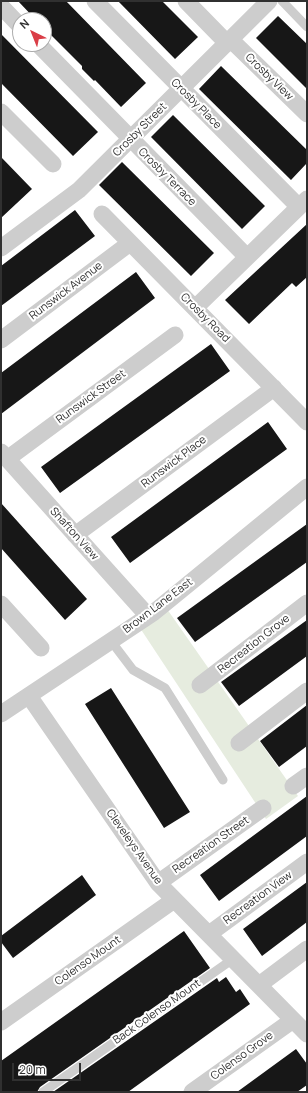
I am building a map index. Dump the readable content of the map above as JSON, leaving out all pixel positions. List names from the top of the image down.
{
  "streets": {
    "street": [
      "Crosby View",
      "Crosby Place",
      "Crosby Street",
      "Crosby Terrace",
      "Runswick Avenue",
      "Crosby Road",
      "Runswick Street",
      "Runswick Place",
      "Shafton View",
      "Brown Lane East",
      "Recreation Grove",
      "Recreation Street",
      "Cleveleys Avenue",
      "Recreation View",
      "Colenso Mount",
      "Colenso Grove"
    ],
    "lane": ["Back Colenso Mount"]
  },
  "crossings": [
    ["Crosby View", "Crosby Street"],
    ["Crosby Place", "Crosby Street"],
    ["Crosby Street", "Crosby Terrace"],
    ["Runswick Avenue", "Crosby Road"],
    ["Crosby Road", "Runswick Place"],
    ["Runswick Street", "Shafton View"],
    ["Runswick Place", "Shafton View"],
    ["Shafton View", "Brown Lane East"],
    ["Brown Lane East", "Cleveleys Avenue"],
    ["Recreation Street", "Cleveleys Avenue"],
    ["Cleveleys Avenue", "Recreation View"],
    ["Cleveleys Avenue", "Colenso Mount"],
    ["Cleveleys Avenue", "Back Colenso Mount"],
    ["Cleveleys Avenue", "Colenso Grove"]
  ],
  "scale_bar": "20 m",
  "north": "top left"
}
